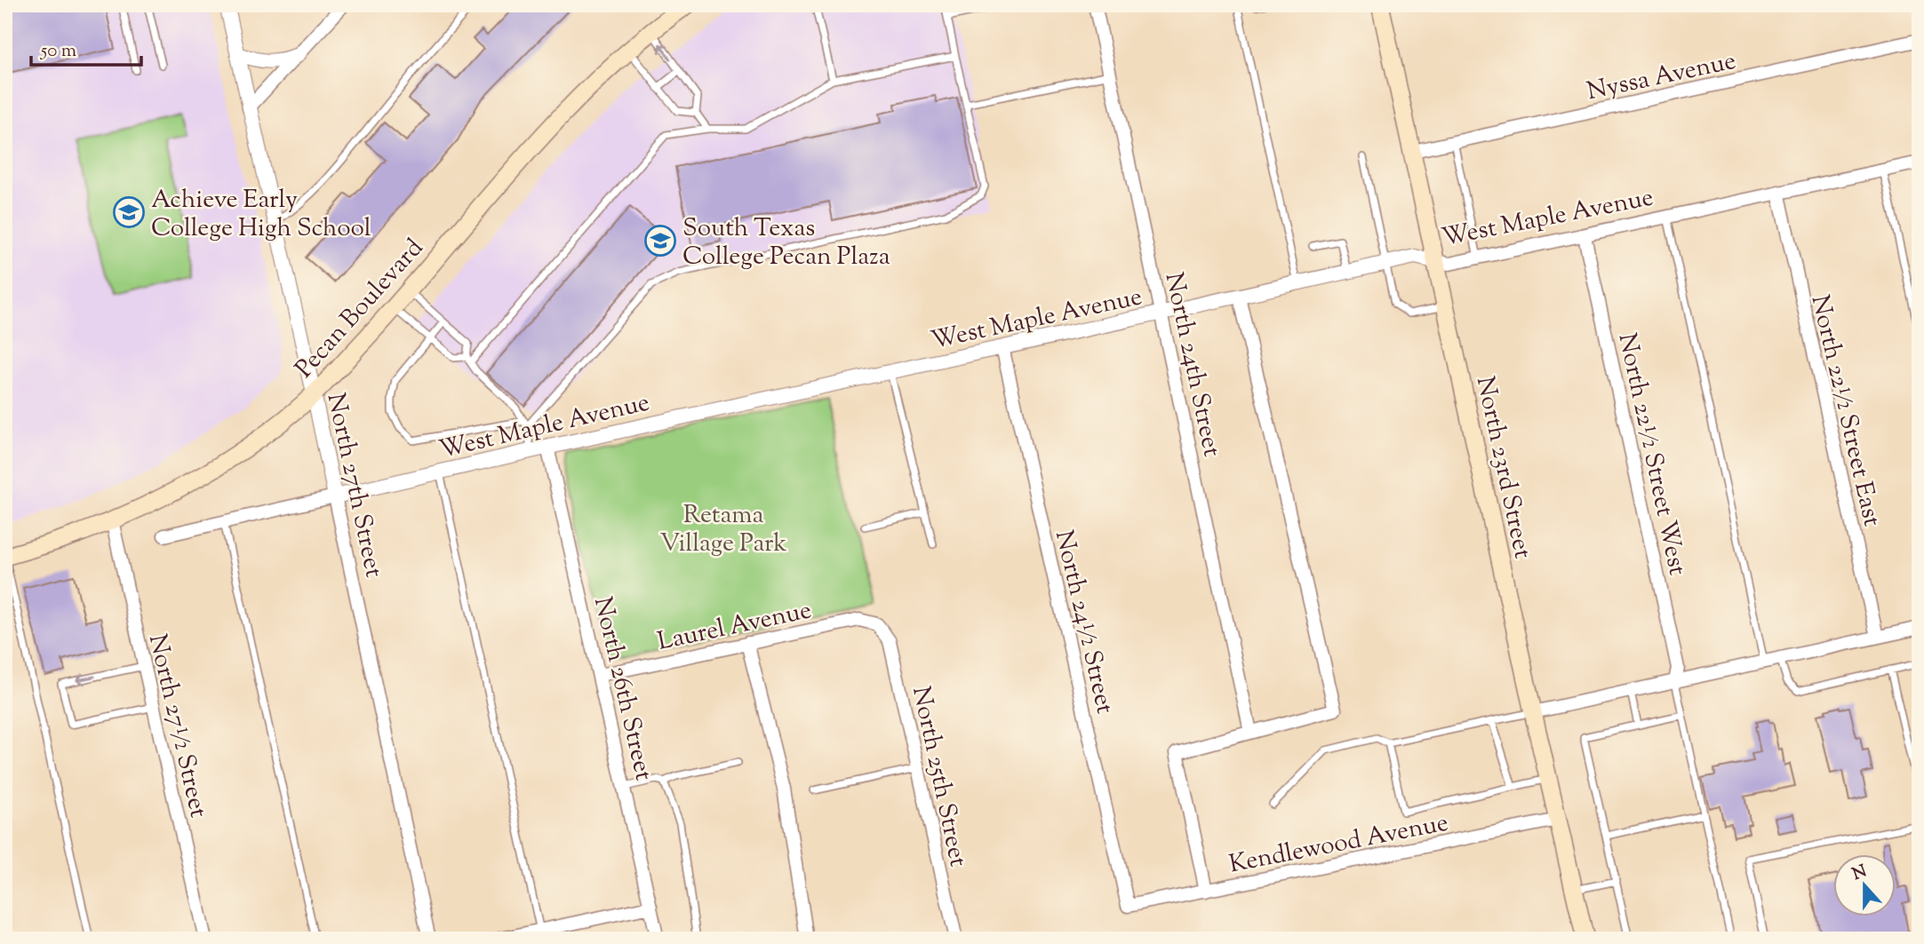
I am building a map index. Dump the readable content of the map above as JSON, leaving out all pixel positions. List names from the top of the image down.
{
  "streets": {
    "main road": ["Pecan Boulevard", "North 23rd Street"],
    "street": [
      "Nyssa Avenue",
      "West Maple Avenue",
      "North 24th Street",
      "North 22½ Street East",
      "North 22½ Street West",
      "North 27th Street",
      "North 24½ Street",
      "Laurel Avenue",
      "North 26th Street",
      "North 27½ Street",
      "North 25th Street",
      "Kendlewood Avenue"
    ]
  },
  "crossings": [
    ["Nyssa Avenue", "North 23rd Street"],
    ["West Maple Avenue", "North 24th Street"],
    ["West Maple Avenue", "North 22½ Street East"],
    ["West Maple Avenue", "North 22½ Street West"],
    ["West Maple Avenue", "North 23rd Street"],
    ["West Maple Avenue", "North 27th Street"],
    ["West Maple Avenue", "North 24½ Street"],
    ["West Maple Avenue", "North 26th Street"],
    ["Pecan Boulevard", "North 27th Street"],
    ["Pecan Boulevard", "North 27½ Street"],
    ["North 23rd Street", "Kendlewood Avenue"],
    ["North 24½ Street", "Kendlewood Avenue"],
    ["Laurel Avenue", "North 26th Street"],
    ["Laurel Avenue", "North 25th Street"]
  ],
  "parks": ["Retama Village Park"],
  "places": {
    "school or university": ["Achieve Early College High School", "South Texas College Pecan Plaza"]
  },
  "scale_bar": "50 m",
  "north": "top"
}
